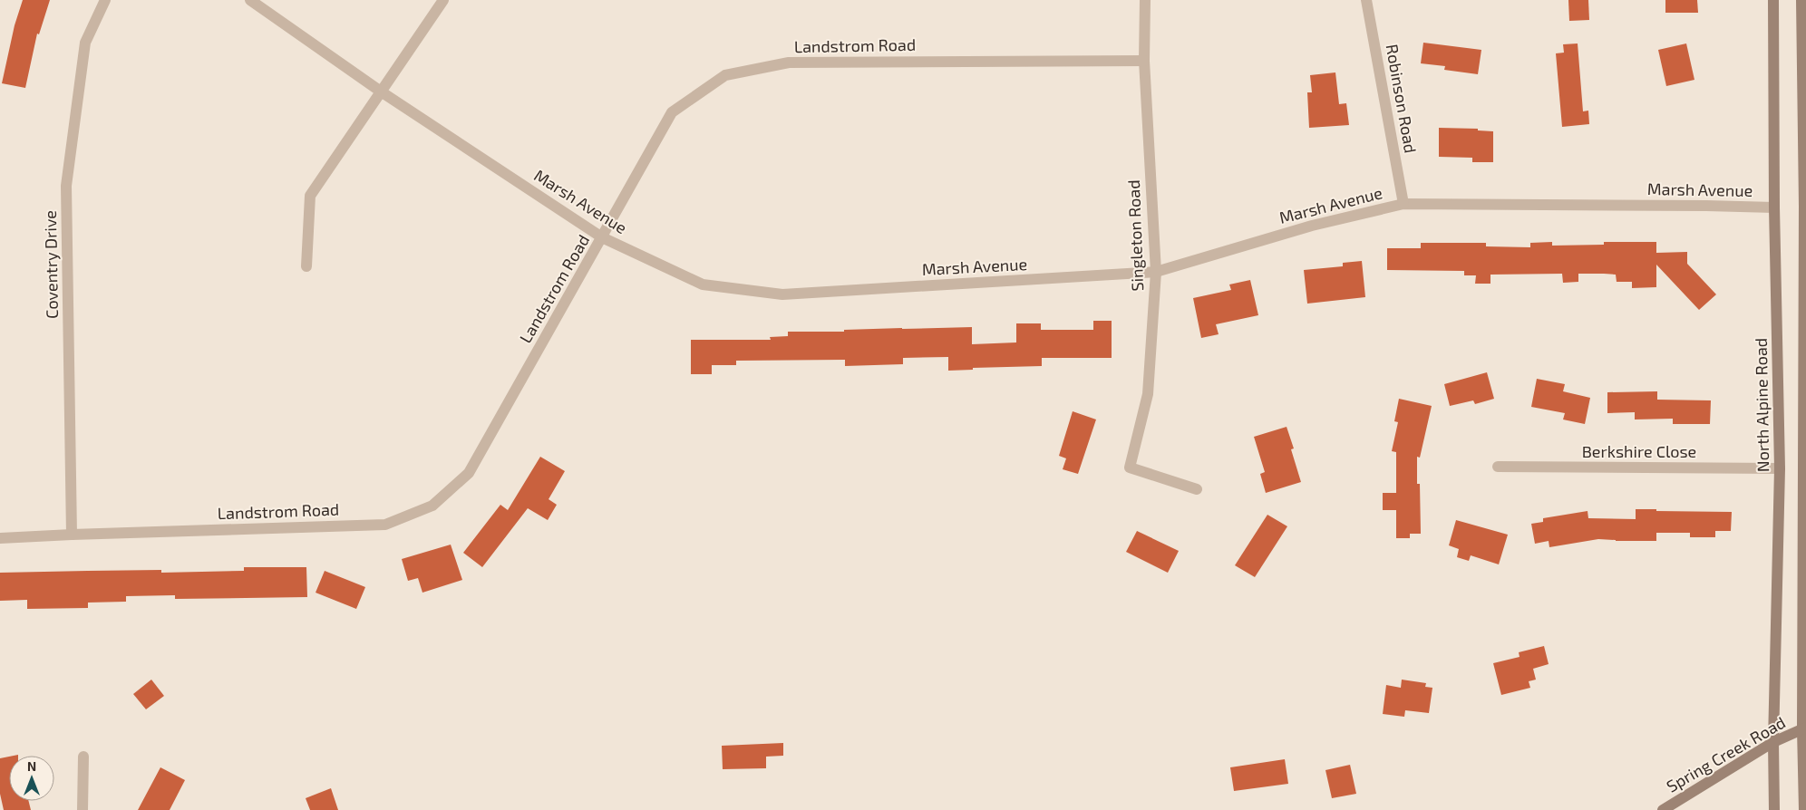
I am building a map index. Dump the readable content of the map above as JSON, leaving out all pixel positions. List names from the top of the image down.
{
  "streets": {
    "main road": ["North Alpine Road", "Spring Creek Road"],
    "street": [
      "Landstrom Road",
      "Robinson Road",
      "Marsh Avenue",
      "Singleton Road",
      "Coventry Drive",
      "Berkshire Close"
    ]
  },
  "crossings": [
    ["Landstrom Road", "Marsh Avenue"],
    ["Landstrom Road", "Singleton Road"],
    ["Landstrom Road", "Coventry Drive"],
    ["Robinson Road", "Marsh Avenue"],
    ["Marsh Avenue", "Singleton Road"],
    ["Marsh Avenue", "North Alpine Road"],
    ["North Alpine Road", "Berkshire Close"],
    ["North Alpine Road", "Spring Creek Road"]
  ],
  "north": "top"
}
